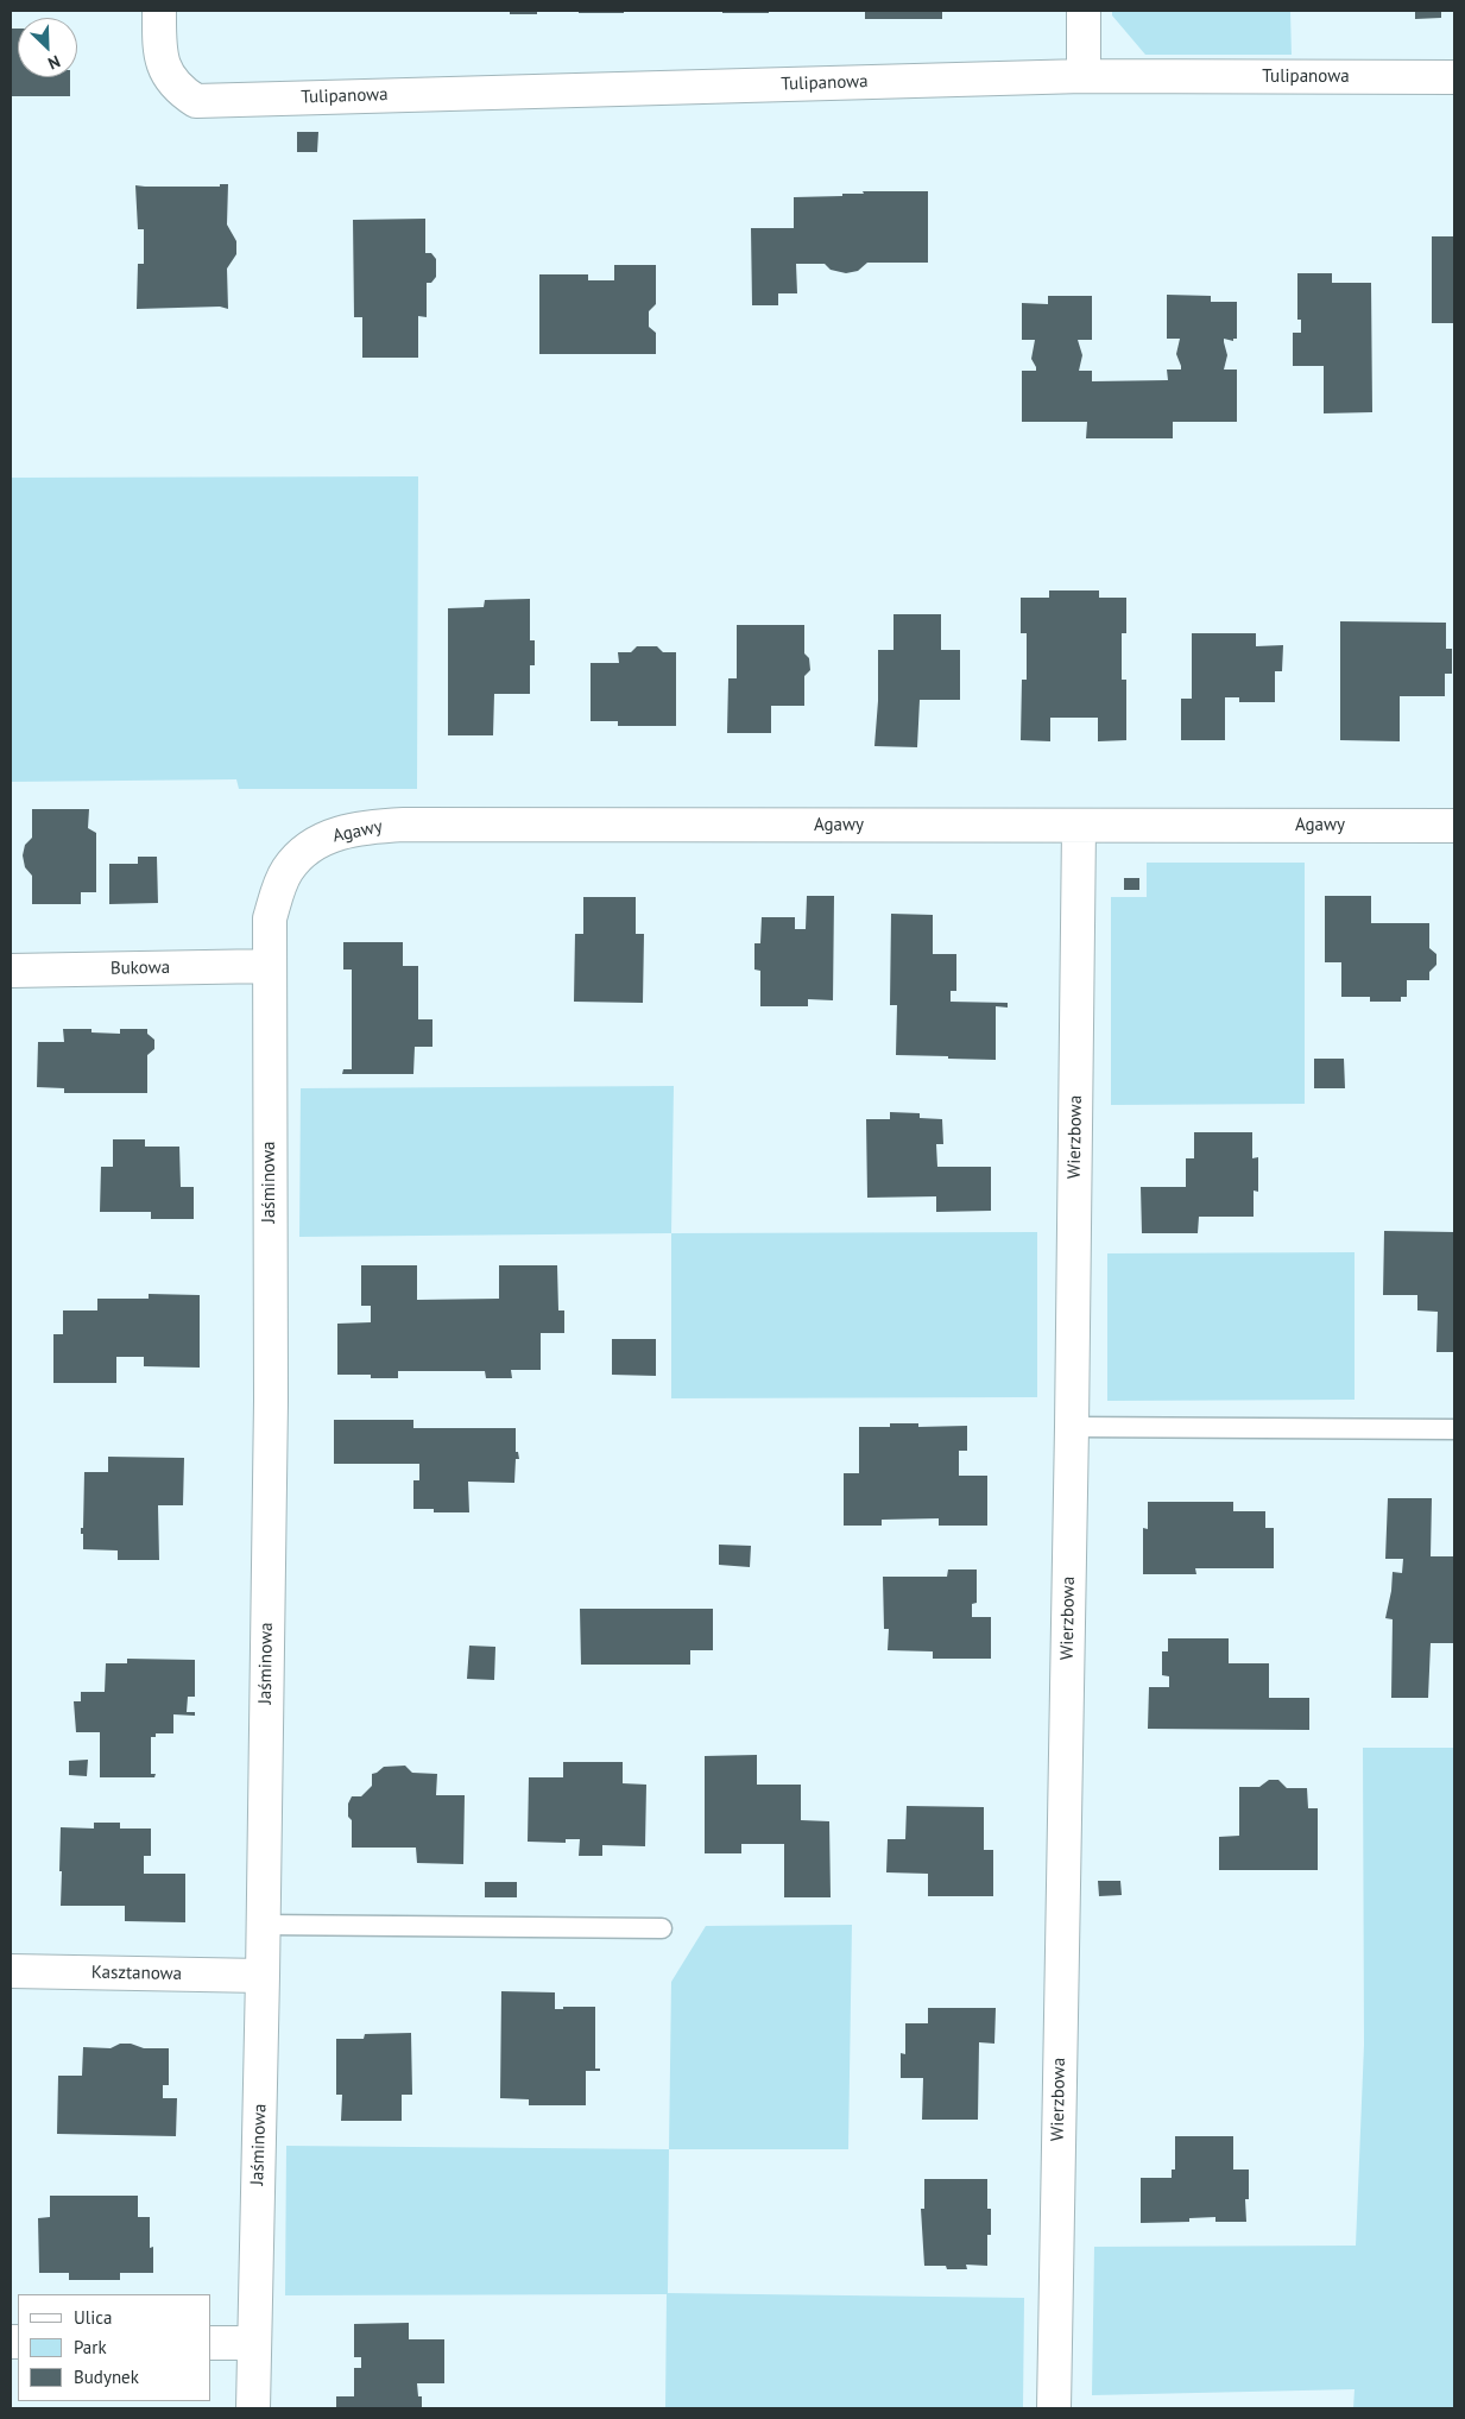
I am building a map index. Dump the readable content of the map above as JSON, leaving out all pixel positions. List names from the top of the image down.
{
  "streets": {
    "street": [
      "Tulipanowa",
      "Agawy",
      "Bukowa",
      "Wierzbowa",
      "Jaśminowa",
      "Kasztanowa"
    ]
  },
  "crossings": [
    ["Agawy", "Wierzbowa"],
    ["Agawy", "Jaśminowa"],
    ["Bukowa", "Jaśminowa"],
    ["Jaśminowa", "Kasztanowa"]
  ],
  "legend": ["Ulica", "Park", "Budynek"],
  "north": "bottom right"
}
